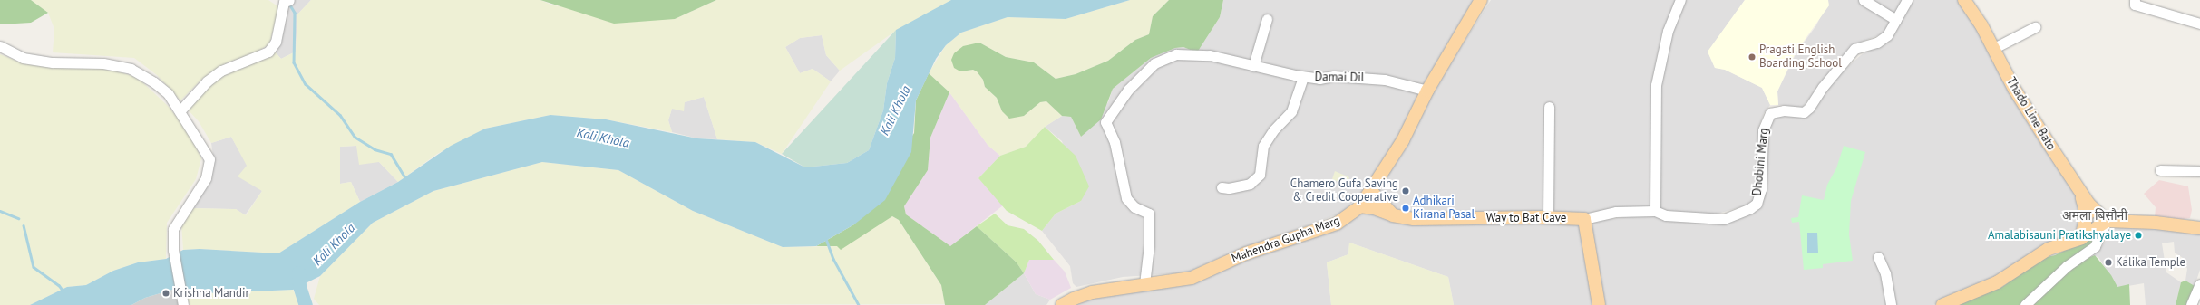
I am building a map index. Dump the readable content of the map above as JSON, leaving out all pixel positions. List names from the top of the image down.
{
  "streets": {
    "main road": ["Thado Line Bato", "Way to Bat Cave", "Mahendra Gupha Marg"],
    "street": ["Damai Dil", "Dhobini Marg"]
  },
  "crossings": [
    ["Damai Dil", "Mahendra Gupha Marg"],
    ["Dhobini Marg", "Way to Bat Cave"],
    ["Way to Bat Cave", "Mahendra Gupha Marg"]
  ],
  "districts": ["अमला बिसौनी"],
  "water": ["Kali Khola"],
  "places": [
    "Pragati English Boarding School",
    "Chamero Gufa Saving & Credit Cooperative",
    "Adhikari Kirana Pasal",
    "Amalabisauni Pratikshyalaye",
    "Kalika Temple",
    "Krishna Mandir"
  ]
}
